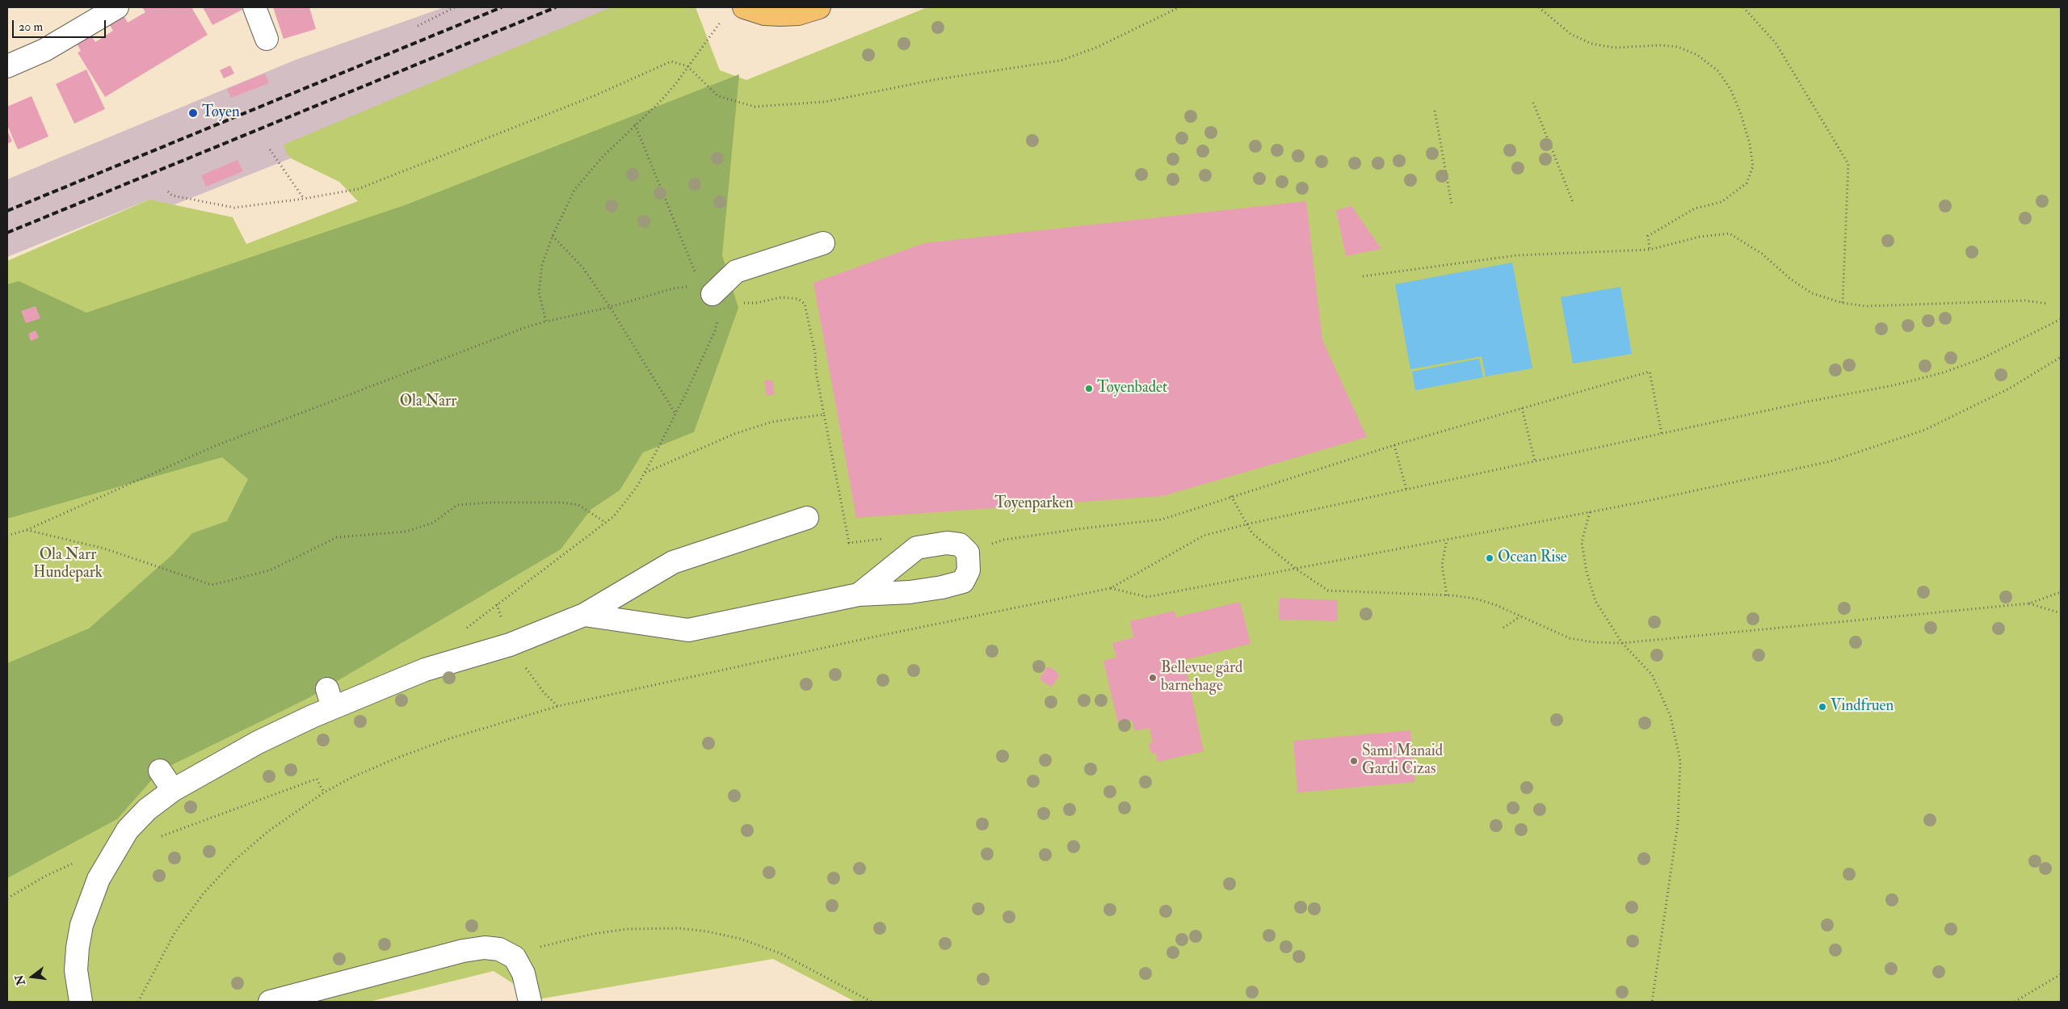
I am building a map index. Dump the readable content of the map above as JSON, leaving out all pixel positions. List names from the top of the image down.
{
  "parks": ["Ola Narr", "Tøyenparken", "Ola Narr Hundepark"],
  "places": [
    "Tøyen",
    "Tøyenbadet",
    "Ocean Rise",
    "Bellevue gård barnehage",
    "Vindfruen",
    "Sami Manaid Gardi Cizas"
  ],
  "scale_bar": "20 m",
  "north": "left"
}
